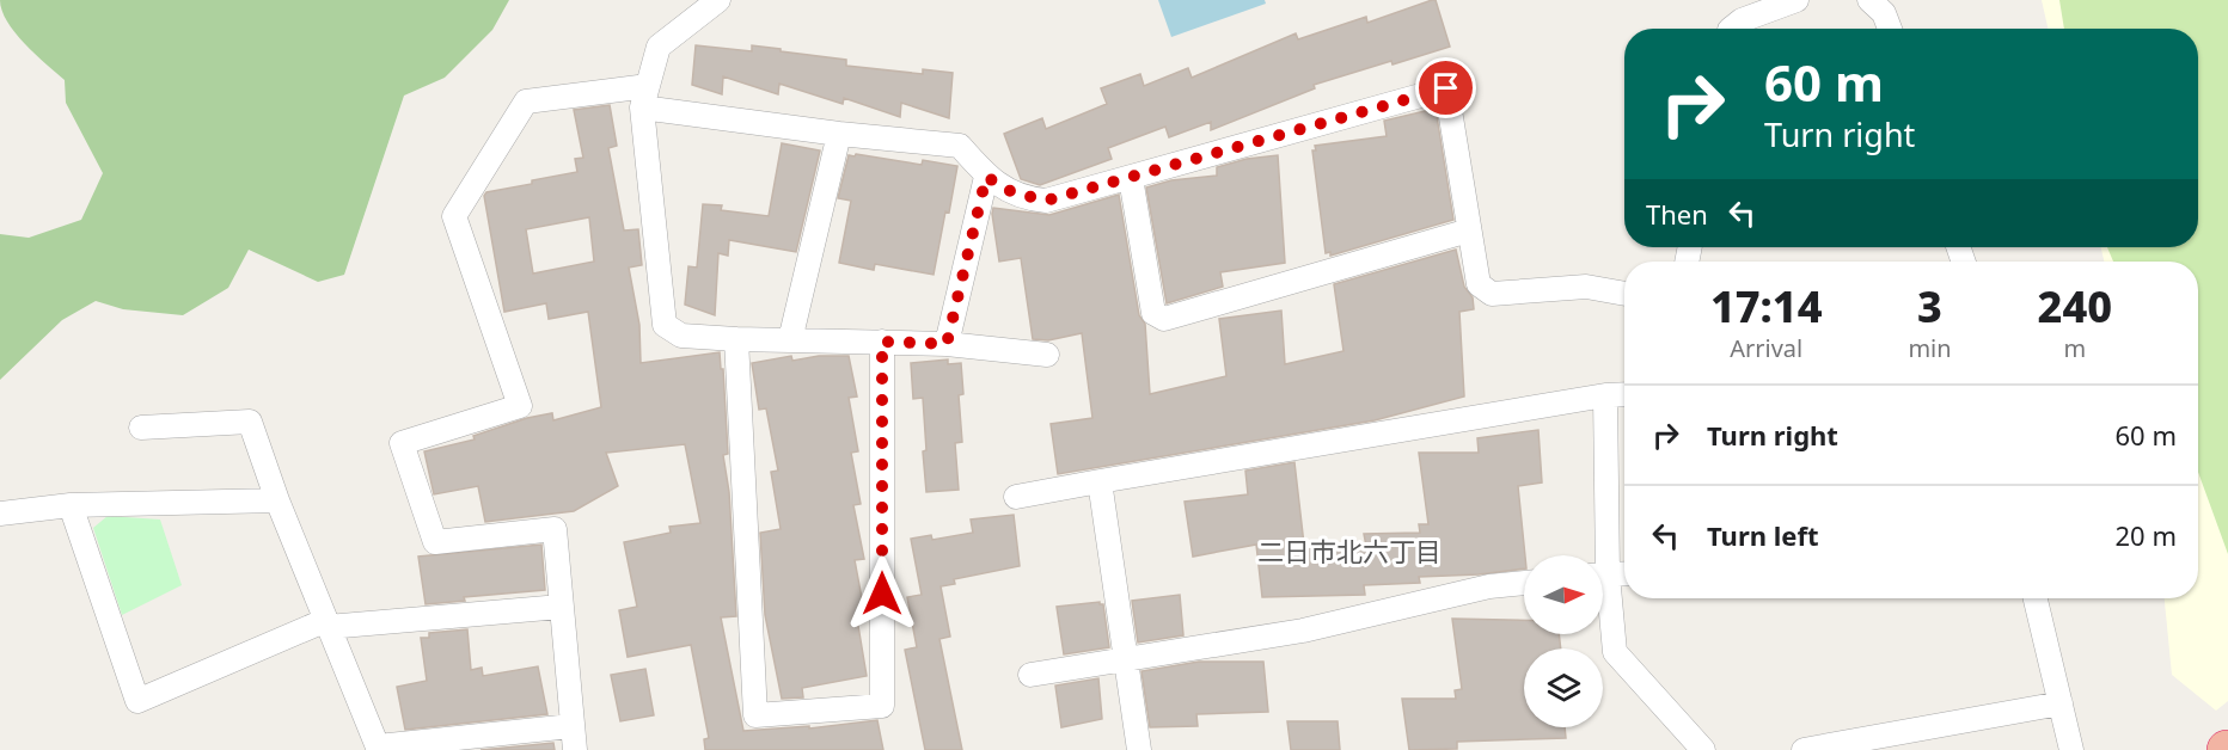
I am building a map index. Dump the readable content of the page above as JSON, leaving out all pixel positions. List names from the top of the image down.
{
  "districts": ["二日市北六丁目"],
  "north": "right",
  "page": {
    "turn": ["60 m", "Turn right"],
    "then": "Then",
    "eta": [
      "17:14",
      "Arrival",
      "3",
      "min",
      "240",
      "m"
    ],
    "list": [
      {
        "name": "Turn right",
        "value": "60 m"
      },
      {
        "name": "Turn left",
        "value": "20 m"
      }
    ]
  }
}
